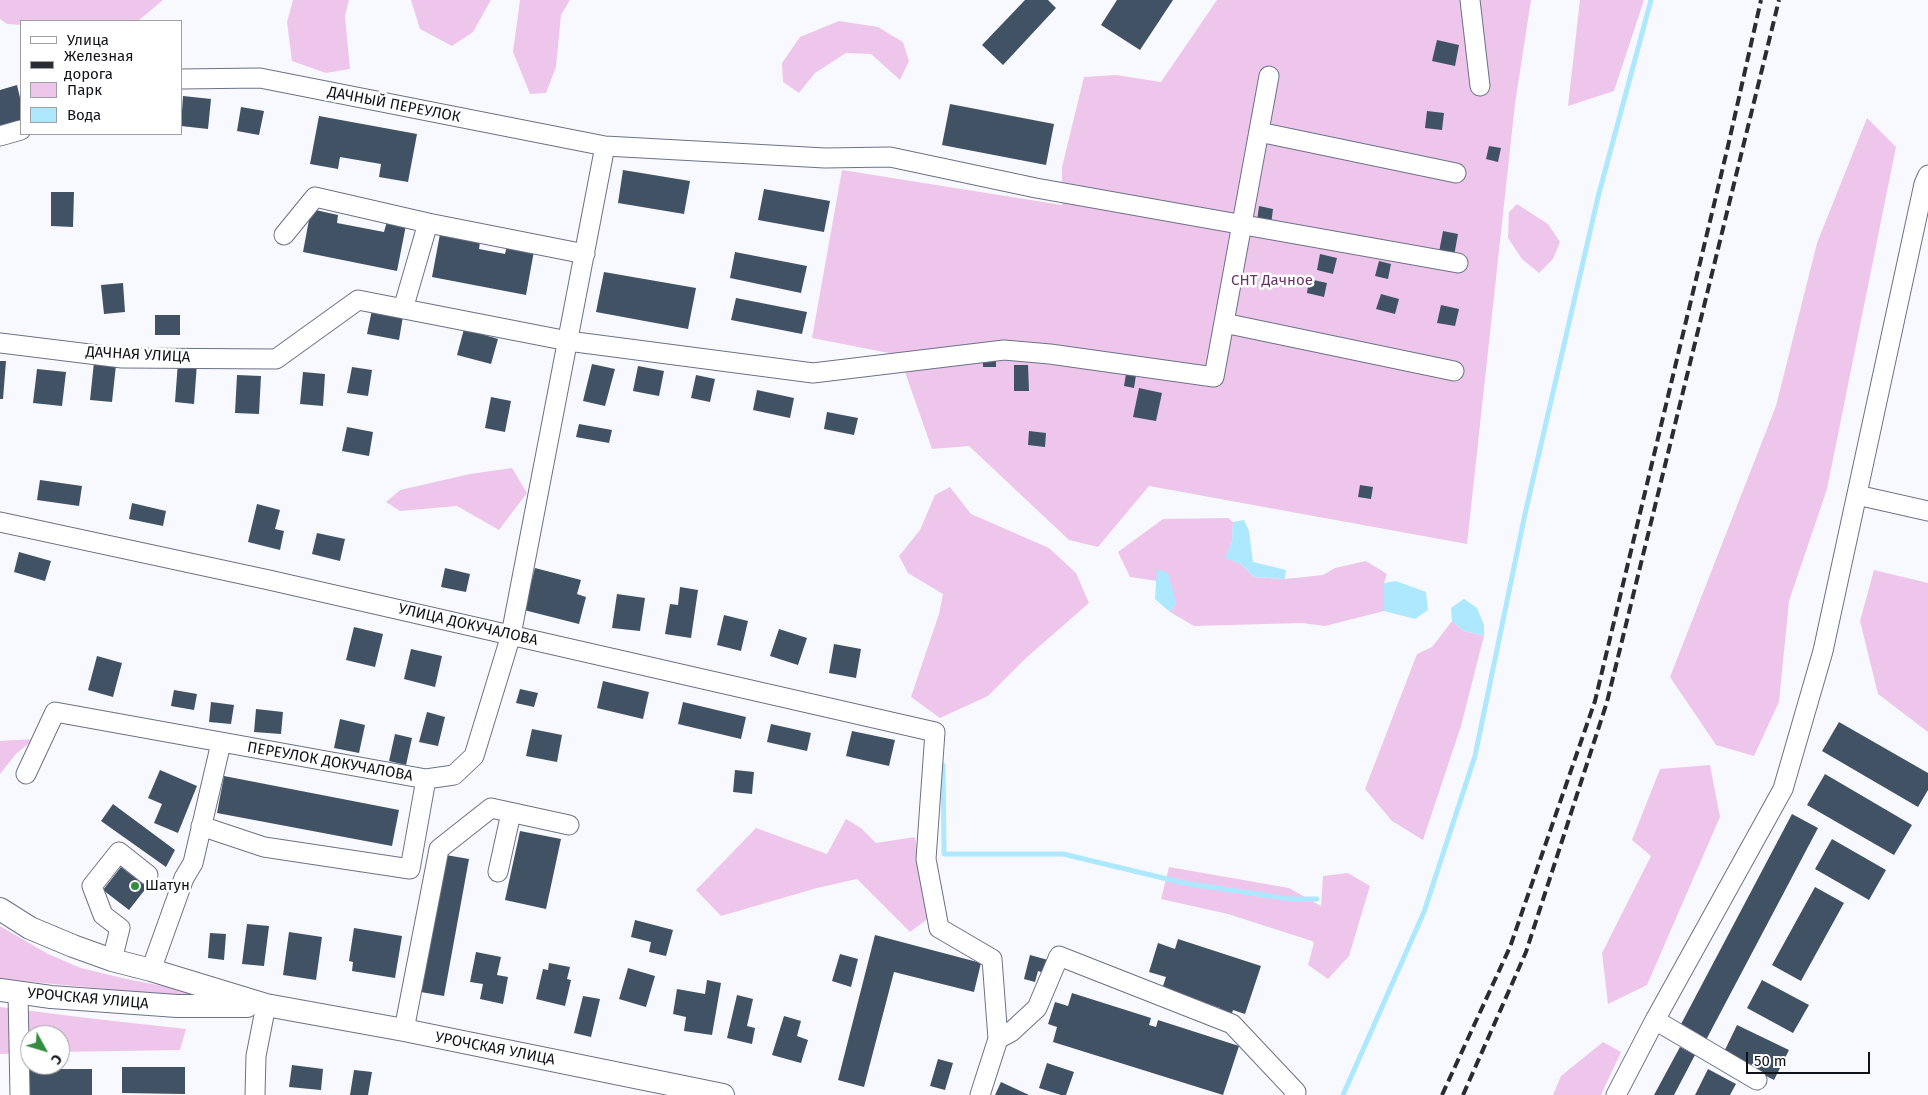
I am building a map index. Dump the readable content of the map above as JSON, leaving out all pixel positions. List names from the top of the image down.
{
  "streets": {
    "main road": ["УРОЧСКАЯ УЛИЦА"],
    "street": [
      "ДАЧНЫЙ ПЕРЕУЛОК",
      "ДАЧНАЯ УЛИЦА",
      "УЛИЦА ДОКУЧАЛОВА",
      "ПЕРЕУЛОК ДОКУЧАЛОВА"
    ]
  },
  "crossings": [
    ["ДАЧНЫЙ ПЕРЕУЛОК", "ПЕРЕУЛОК ДОКУЧАЛОВА"],
    ["УЛИЦА ДОКУЧАЛОВА", "ПЕРЕУЛОК ДОКУЧАЛОВА"]
  ],
  "parks": ["СНТ Дачное"],
  "places": ["Шатун"],
  "legend": [
    "Улица",
    "Железная дорога",
    "Парк",
    "Вода"
  ],
  "scale_bar": "50 m",
  "north": "bottom right"
}
